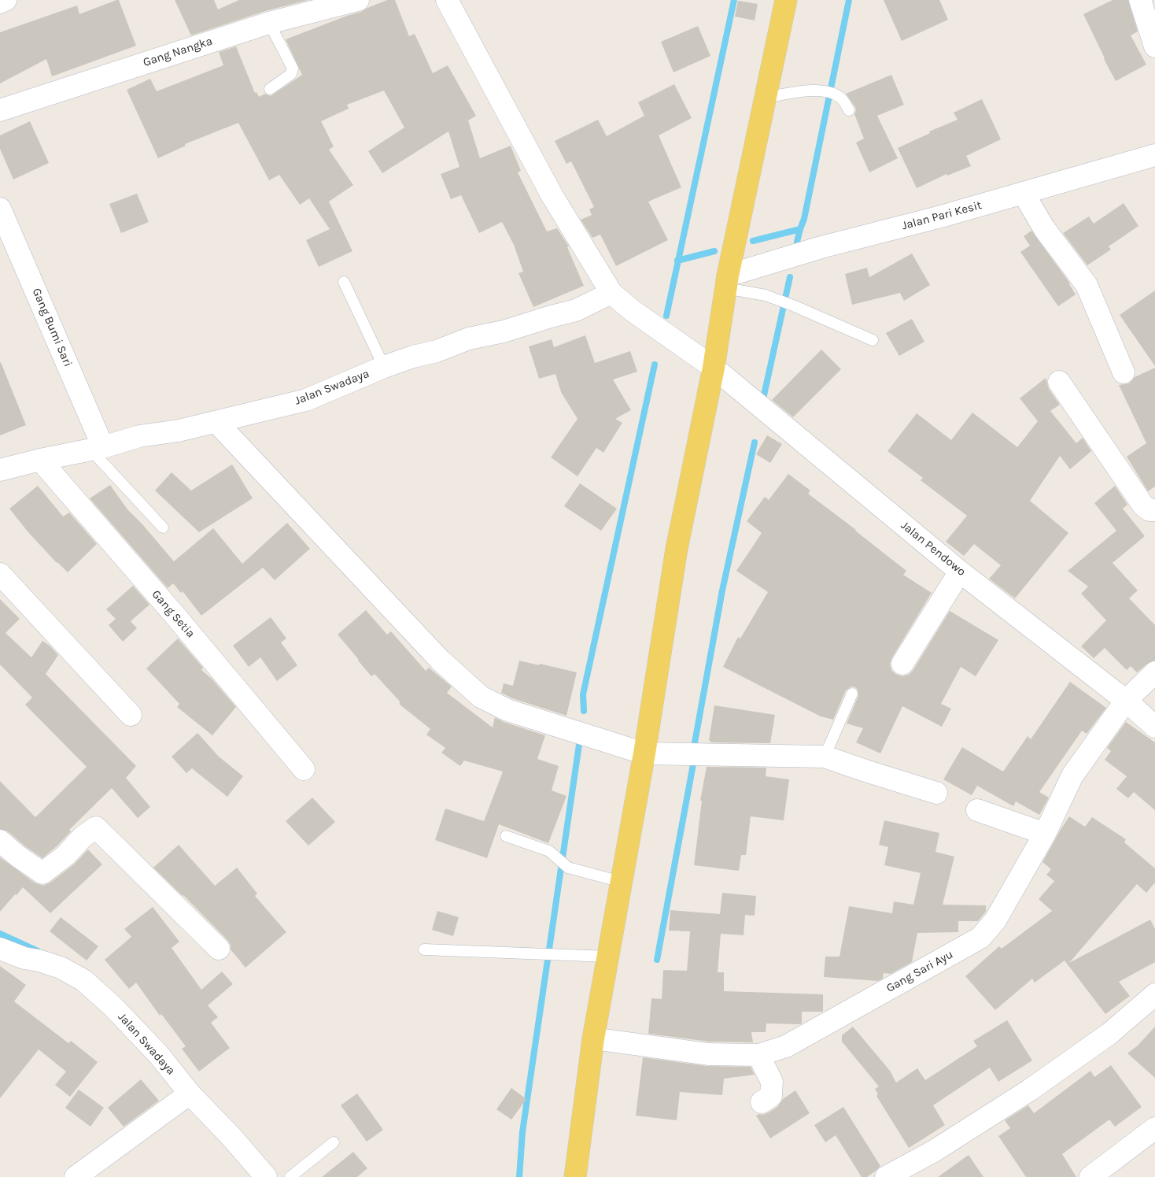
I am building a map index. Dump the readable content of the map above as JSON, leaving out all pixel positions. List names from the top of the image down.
{
  "streets": {
    "street": [
      "Gang Nangka",
      "Jalan Pari Kesit",
      "Gang Bumi Sari",
      "Jalan Swadaya",
      "Jalan Pendowo",
      "Gang Setia",
      "Gang Sari Ayu"
    ]
  },
  "crossings": [
    ["Gang Bumi Sari", "Jalan Swadaya"],
    ["Jalan Swadaya", "Jalan Pendowo"],
    ["Jalan Swadaya", "Gang Setia"],
    ["Jalan Pendowo", "Gang Sari Ayu"]
  ]
}
